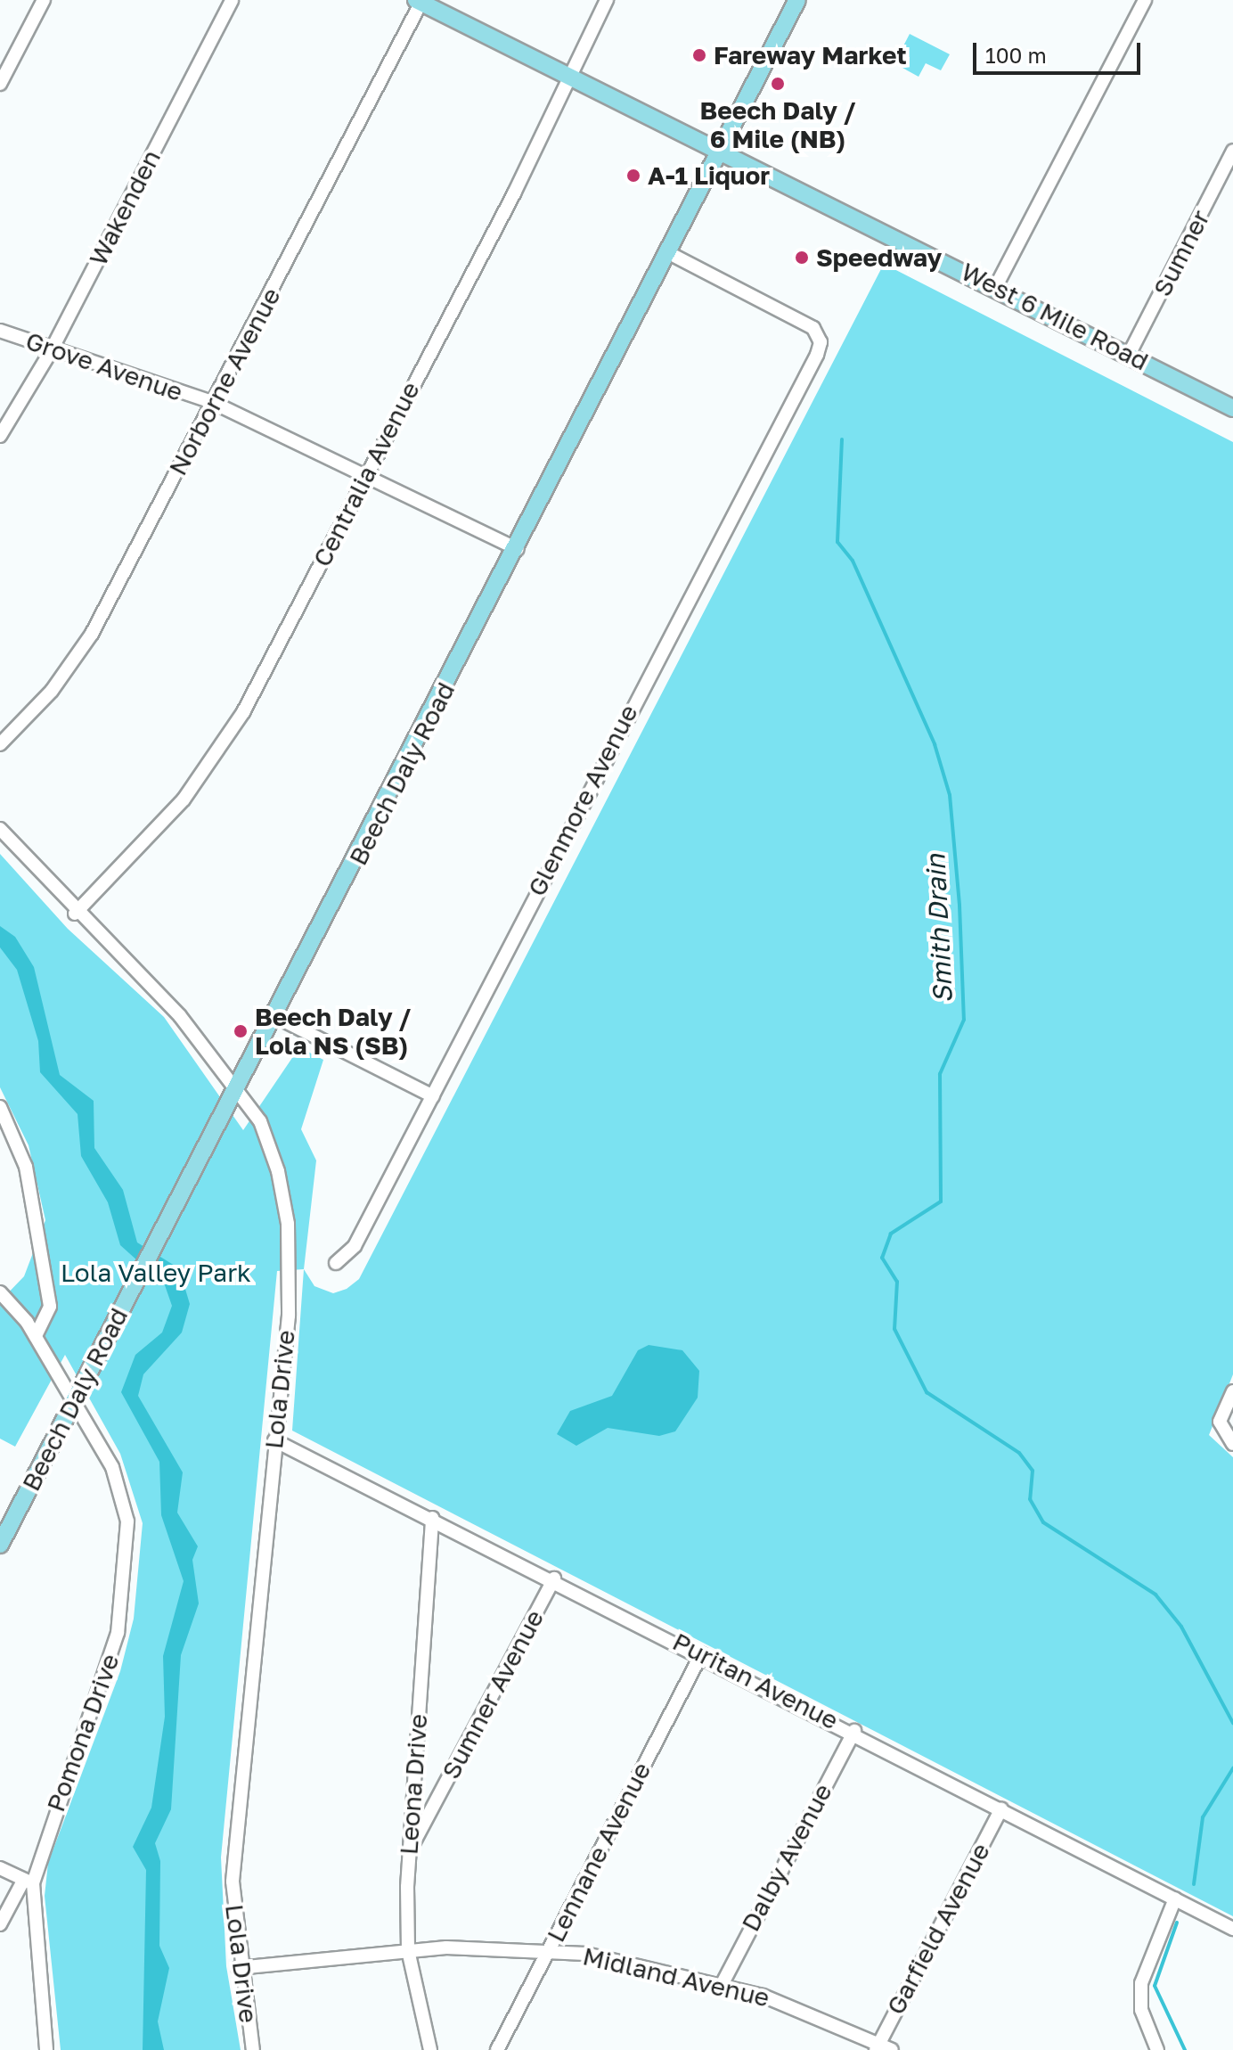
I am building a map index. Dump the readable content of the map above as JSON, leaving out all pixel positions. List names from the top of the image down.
{
  "streets": {
    "main road": ["West 6 Mile Road", "Beech Daly Road"],
    "street": [
      "Wakenden",
      "Sumner",
      "Grove Avenue",
      "Norborne Avenue",
      "Centralia Avenue",
      "Glenmore Avenue",
      "Lola Drive",
      "Puritan Avenue",
      "Sumner Avenue",
      "Pomona Drive",
      "Leona Drive",
      "Lennane Avenue",
      "Dalby Avenue",
      "Garfield Avenue",
      "Midland Avenue"
    ]
  },
  "crossings": [
    ["Wakenden", "Grove Avenue"],
    ["Sumner", "West 6 Mile Road"],
    ["West 6 Mile Road", "Norborne Avenue"],
    ["West 6 Mile Road", "Centralia Avenue"],
    ["West 6 Mile Road", "Beech Daly Road"],
    ["Grove Avenue", "Norborne Avenue"],
    ["Grove Avenue", "Centralia Avenue"],
    ["Grove Avenue", "Beech Daly Road"],
    ["Centralia Avenue", "Lola Drive"],
    ["Beech Daly Road", "Glenmore Avenue"],
    ["Beech Daly Road", "Lola Drive"],
    ["Beech Daly Road", "Pomona Drive"],
    ["Lola Drive", "Puritan Avenue"],
    ["Lola Drive", "Midland Avenue"],
    ["Puritan Avenue", "Sumner Avenue"],
    ["Puritan Avenue", "Leona Drive"],
    ["Puritan Avenue", "Lennane Avenue"],
    ["Puritan Avenue", "Dalby Avenue"],
    ["Puritan Avenue", "Garfield Avenue"],
    ["Sumner Avenue", "Leona Drive"],
    ["Leona Drive", "Midland Avenue"],
    ["Lennane Avenue", "Midland Avenue"],
    ["Dalby Avenue", "Midland Avenue"],
    ["Garfield Avenue", "Midland Avenue"]
  ],
  "water": ["Smith Drain"],
  "parks": ["Lola Valley Park"],
  "places": [
    "Fareway Market",
    "Beech Daly / 6 Mile (NB)",
    "A-1 Liquor",
    "Speedway",
    "Beech Daly / Lola NS (SB)"
  ],
  "scale_bar": "100 m"
}
